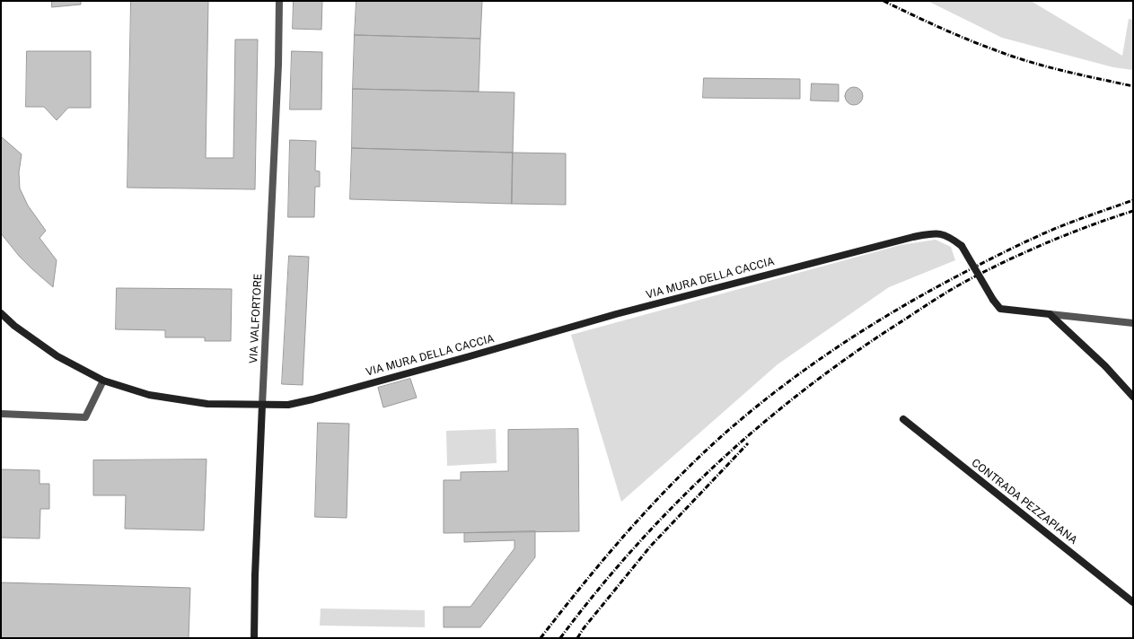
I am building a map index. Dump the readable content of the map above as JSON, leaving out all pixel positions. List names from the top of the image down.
{
  "streets": {
    "main road": ["VIA MURA DELLA CACCIA", "VIA VALFORTORE", "CONTRADA PEZZAPIANA"]
  },
  "crossings": [
    ["VIA MURA DELLA CACCIA", "VIA VALFORTORE"]
  ]
}
